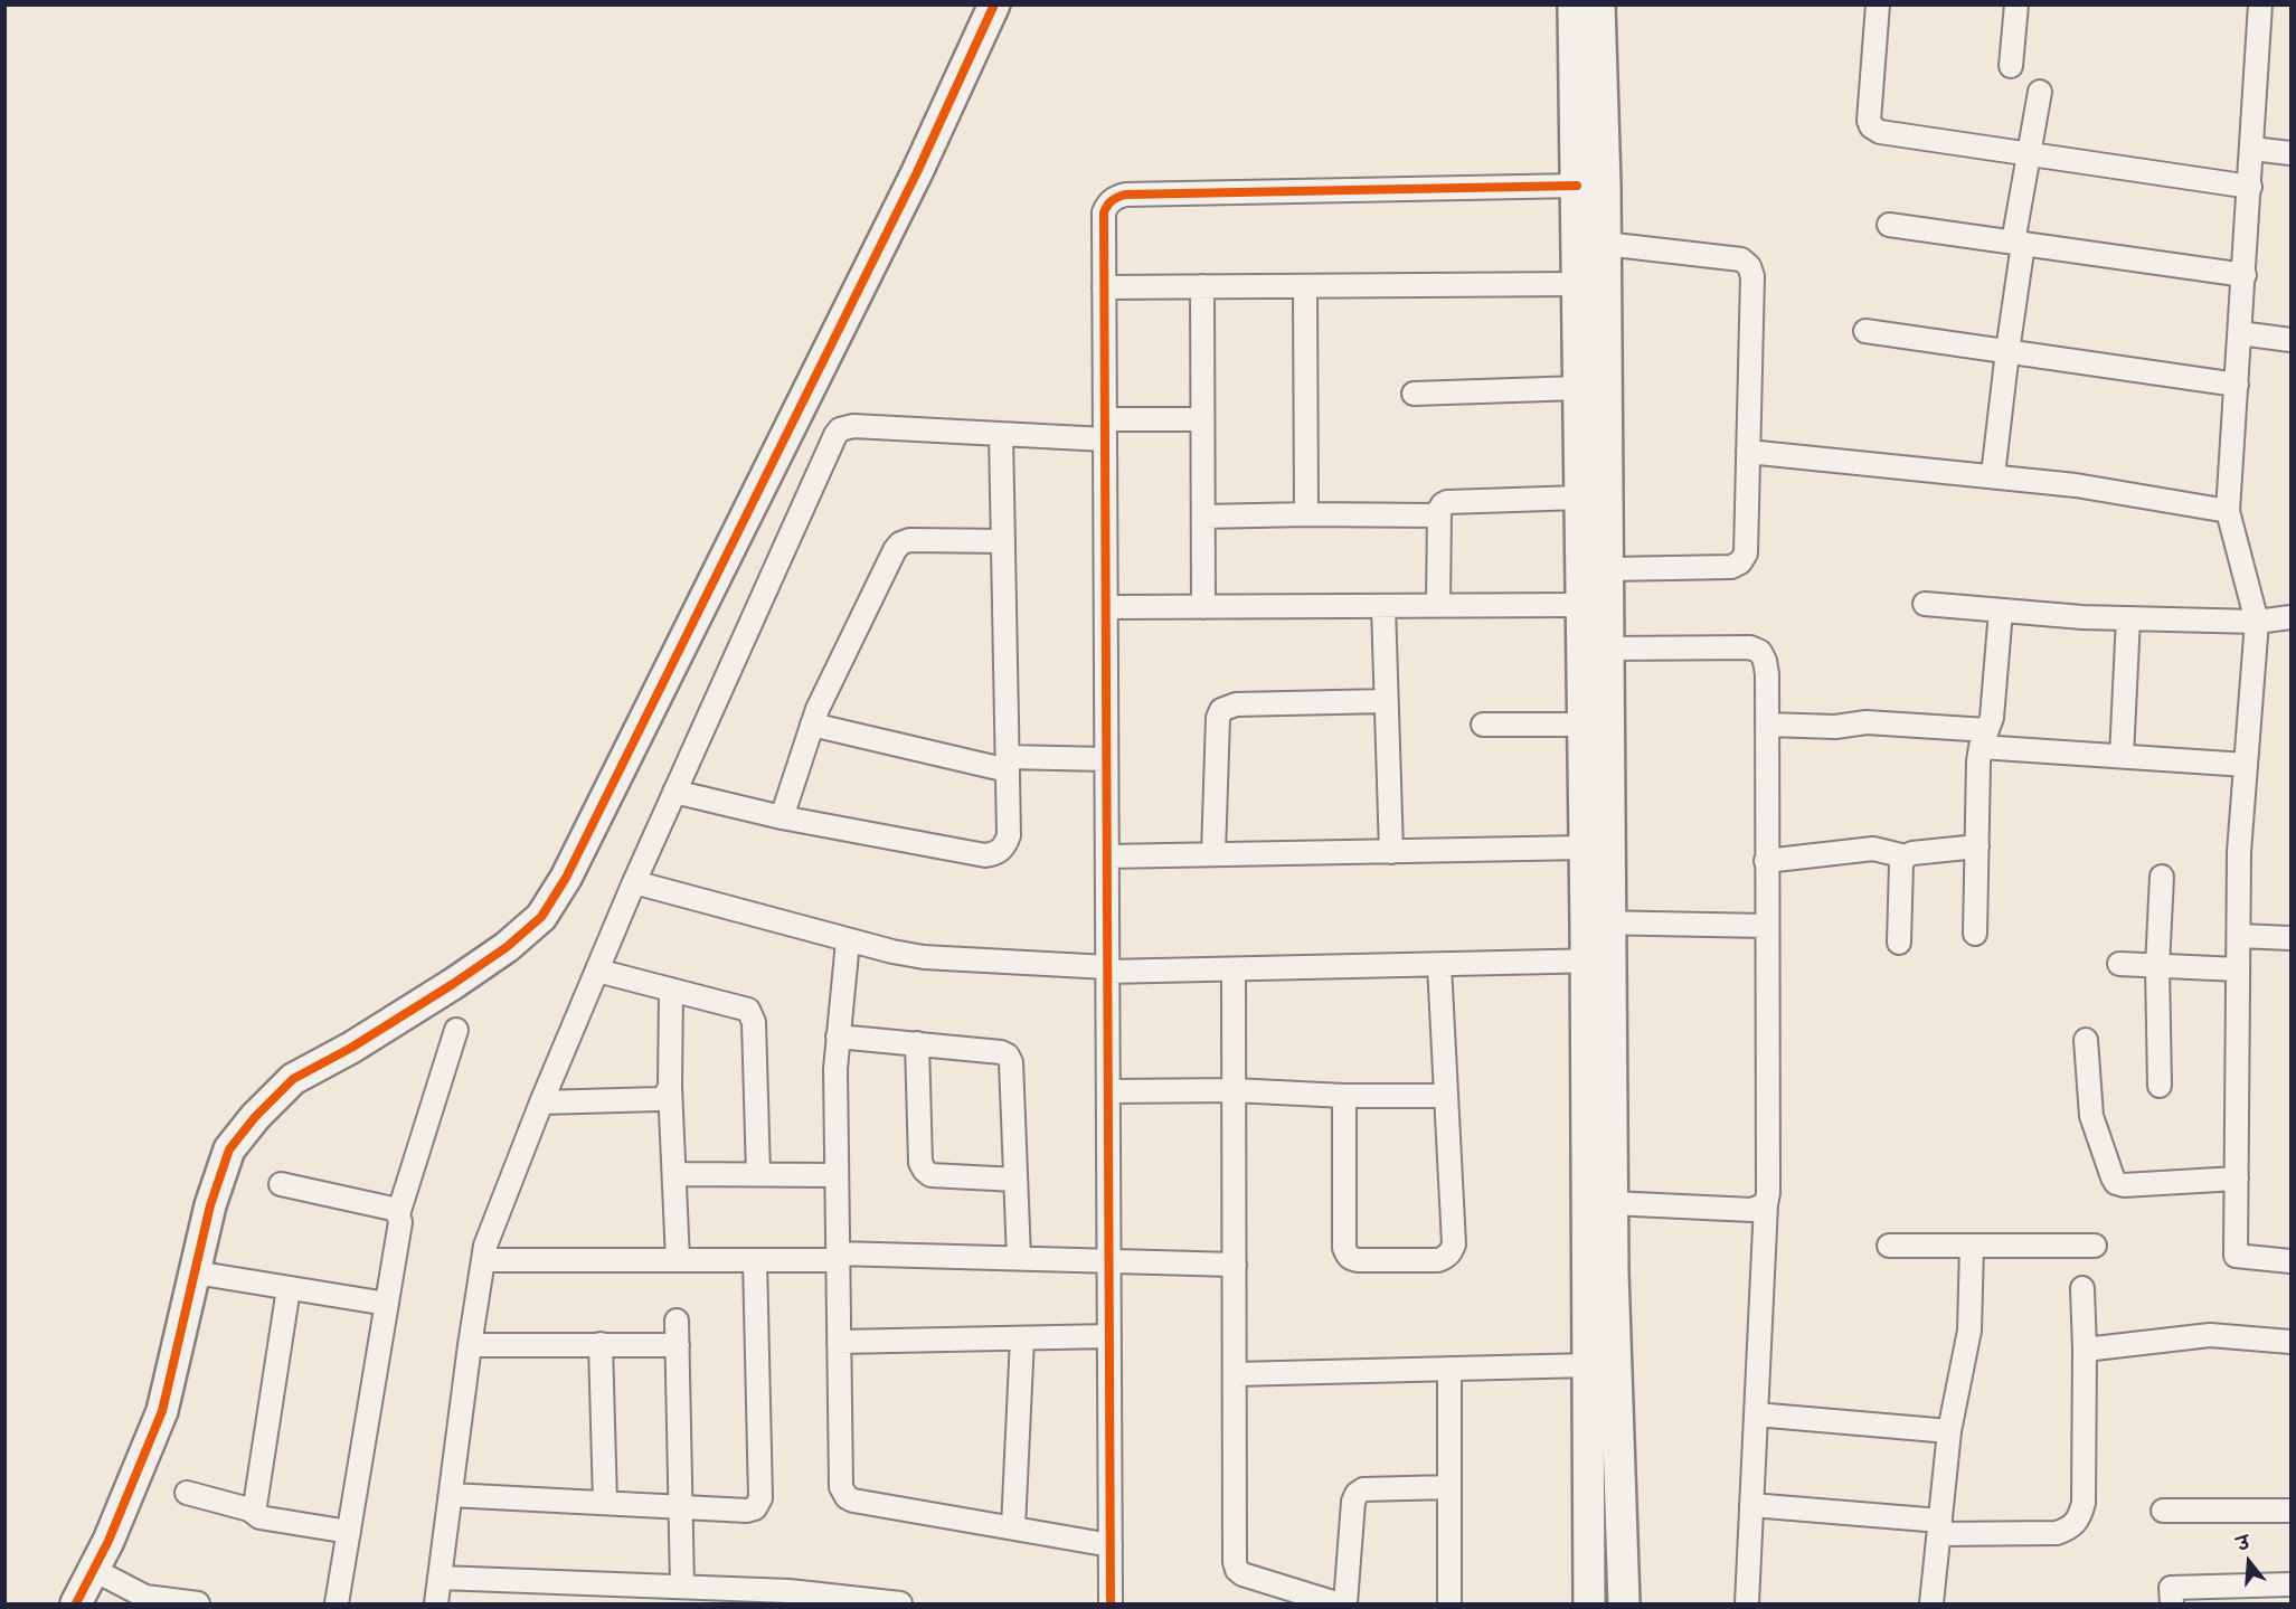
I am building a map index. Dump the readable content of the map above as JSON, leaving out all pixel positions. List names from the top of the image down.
{
  "north": "top"
}
